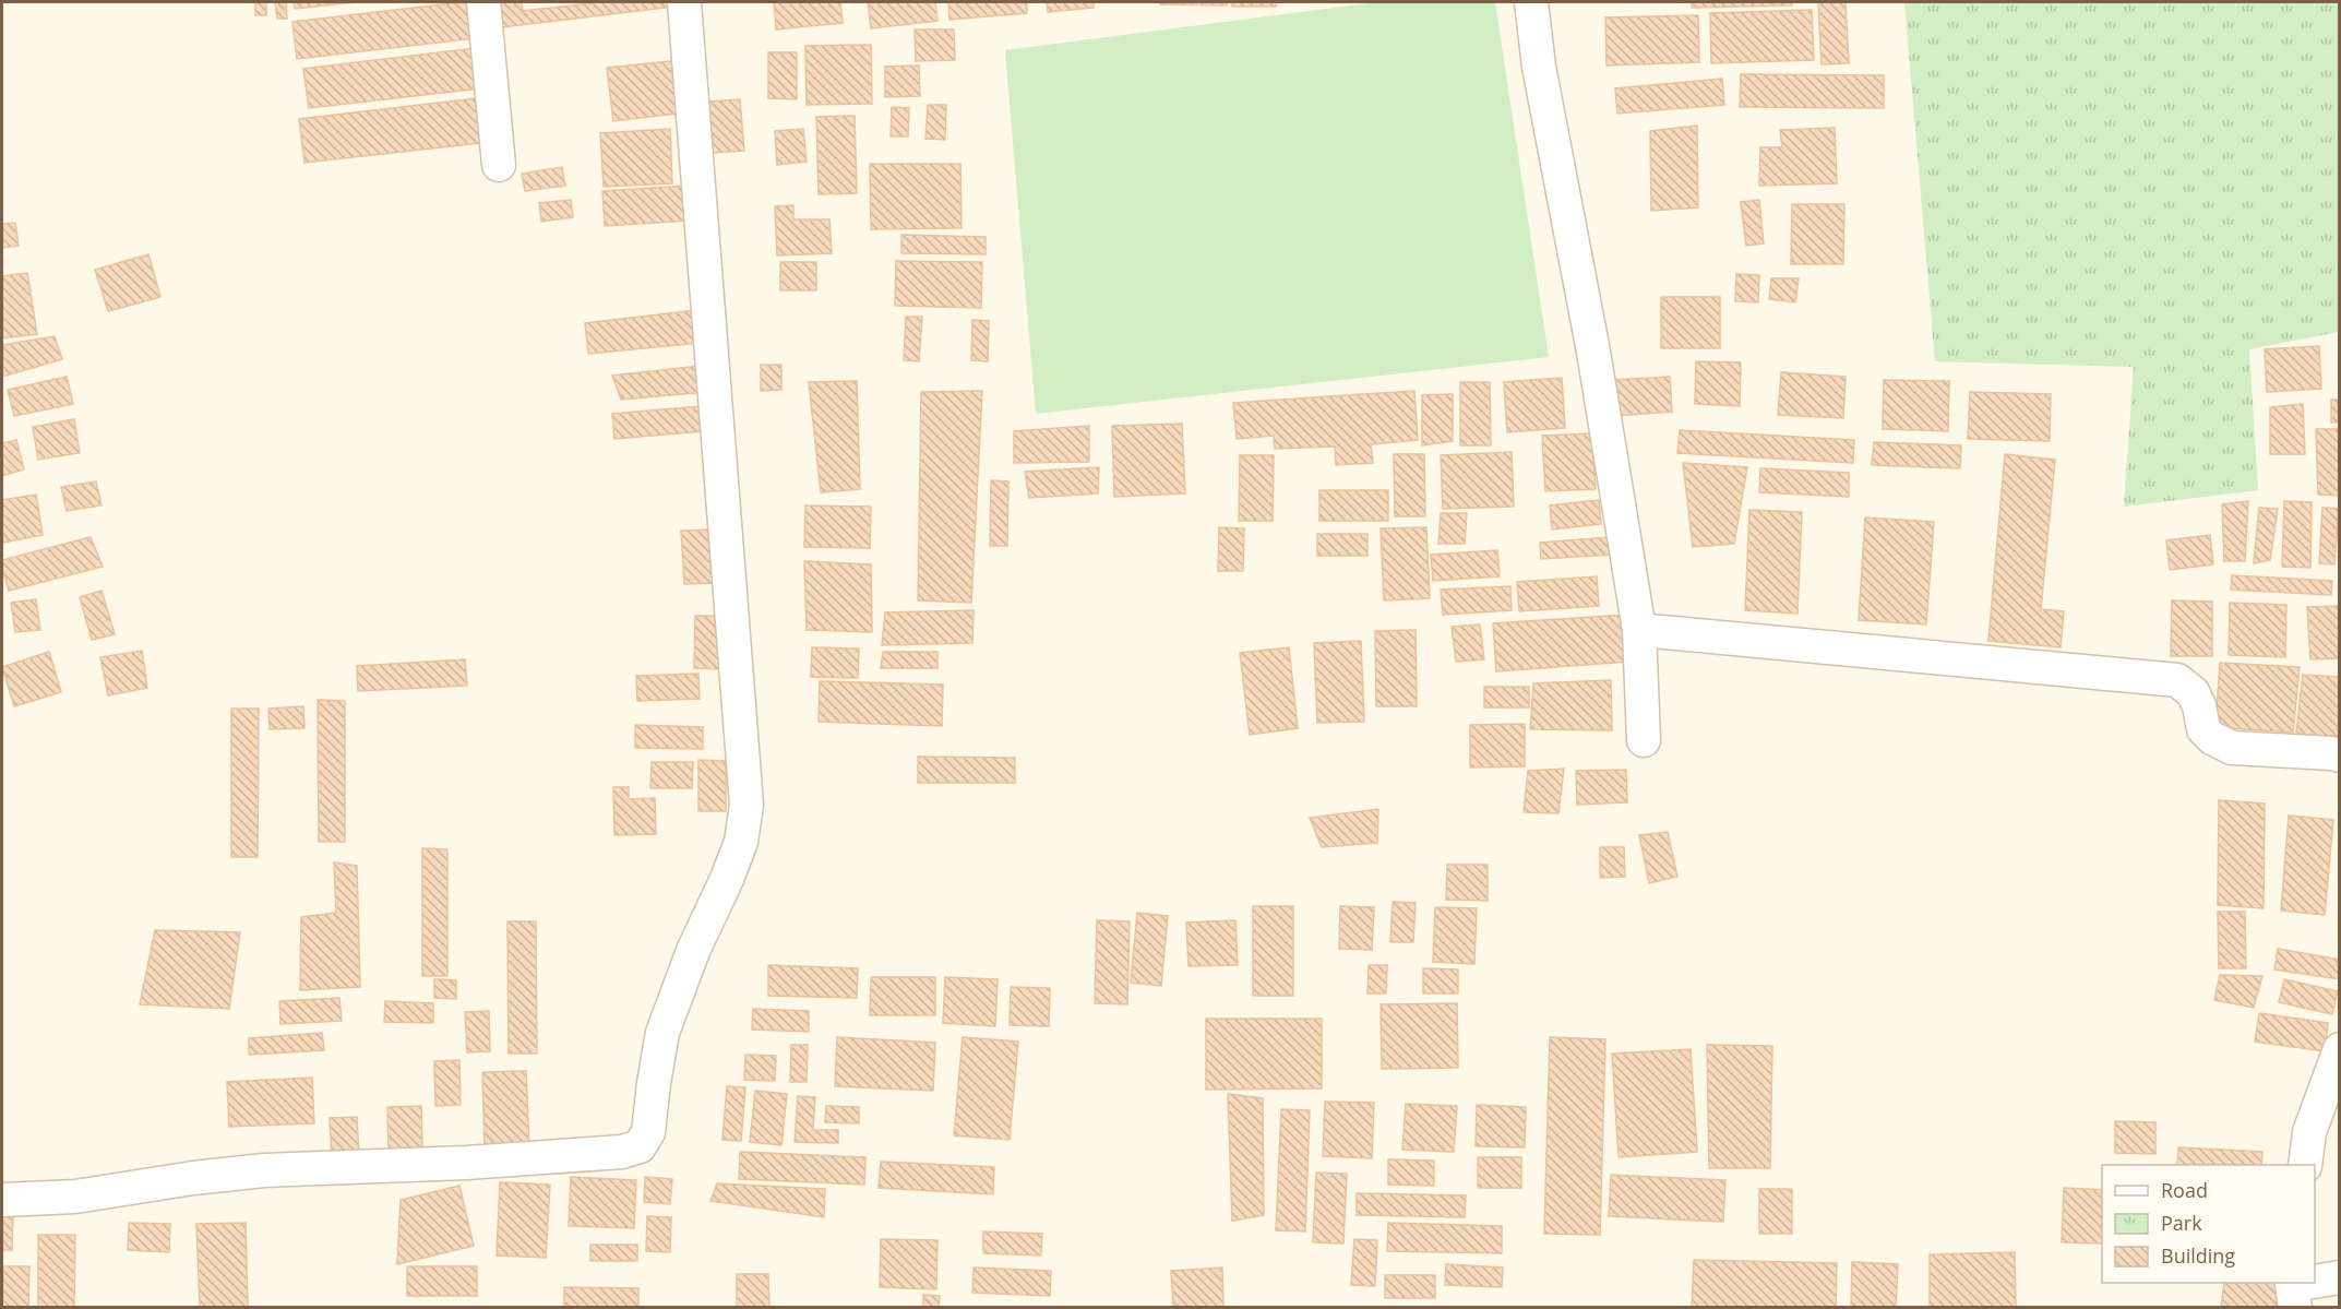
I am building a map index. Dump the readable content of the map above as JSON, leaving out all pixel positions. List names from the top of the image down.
{
  "legend": ["Road", "Park", "Building"]
}
